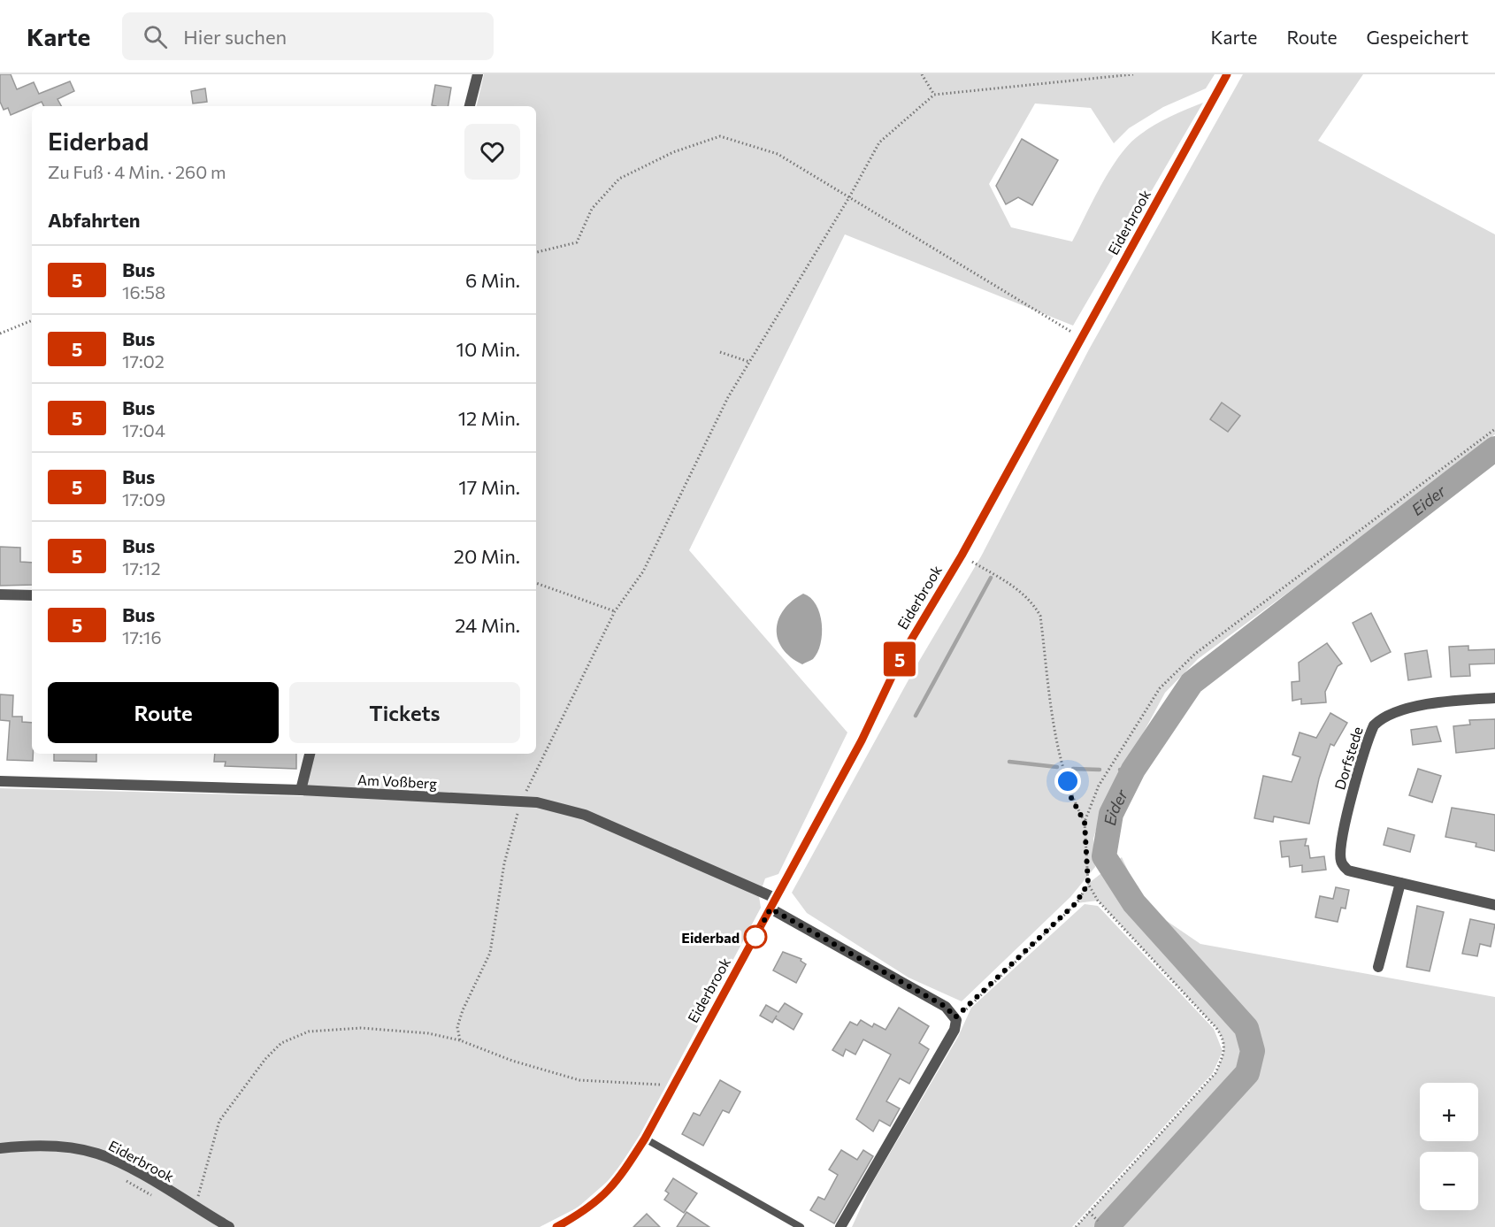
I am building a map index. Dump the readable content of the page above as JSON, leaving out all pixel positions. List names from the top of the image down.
{
  "streets": {
    "street": ["Eiderbrook", "Dorfstede", "Am Voßberg"]
  },
  "crossings": [
    ["Eiderbrook", "Am Voßberg"]
  ],
  "water": ["Eider"],
  "places": ["Eiderbad"],
  "lines": ["bus line 5"],
  "page": {
    "header": "Karte",
    "search": "Hier suchen",
    "nav": ["Karte", "Route", "Gespeichert"],
    "on_map": "5",
    "heading": [
      ["Eiderbad", "Zu Fuß · 4 Min. · 260 m"],
      "Abfahrten"
    ],
    "list": [
      {
        "mark": "5",
        "name": "Bus",
        "note": "16:58",
        "value": "6 Min."
      },
      {
        "mark": "5",
        "name": "Bus",
        "note": "17:02",
        "value": "10 Min."
      },
      {
        "mark": "5",
        "name": "Bus",
        "note": "17:04",
        "value": "12 Min."
      },
      {
        "mark": "5",
        "name": "Bus",
        "note": "17:09",
        "value": "17 Min."
      },
      {
        "mark": "5",
        "name": "Bus",
        "note": "17:12",
        "value": "20 Min."
      },
      {
        "mark": "5",
        "name": "Bus",
        "note": "17:16",
        "value": "24 Min."
      }
    ],
    "buttons": ["Route", "Tickets"],
    "map_buttons": ["+", "−"]
  }
}
